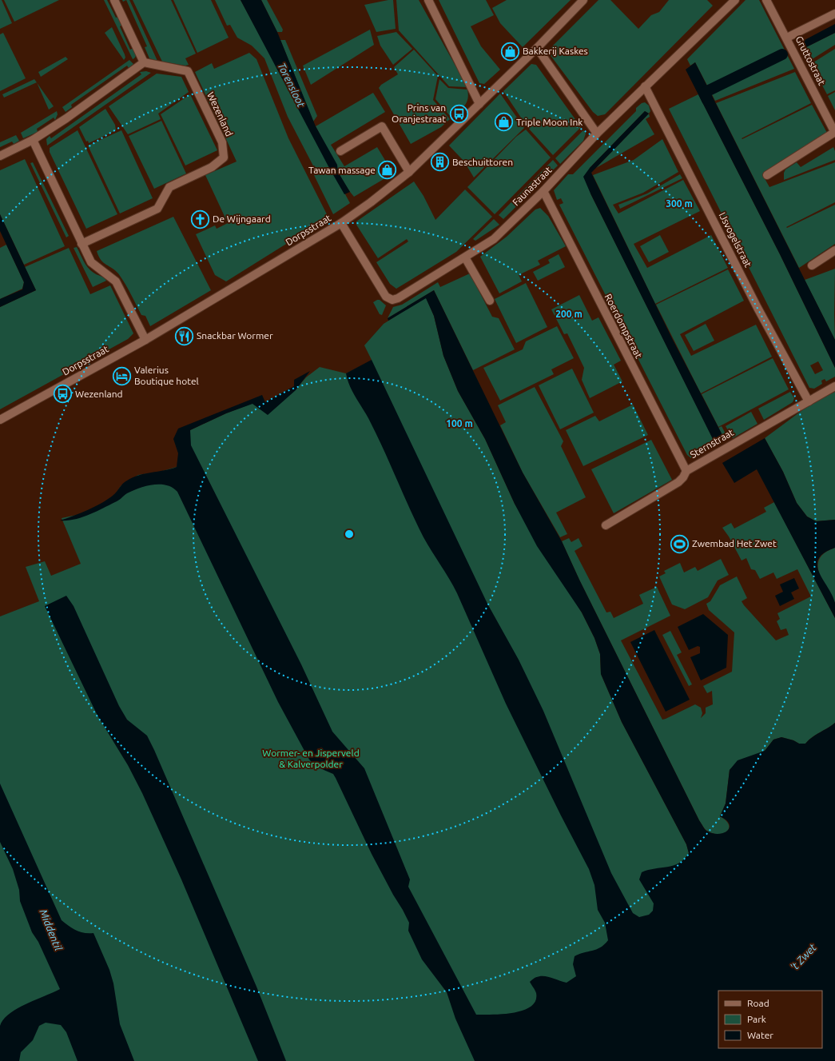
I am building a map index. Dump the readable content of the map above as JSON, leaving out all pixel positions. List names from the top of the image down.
{
  "streets": {
    "street": [
      "Gruttostraat",
      "Wezenland",
      "Faunastraat",
      "Dorpsstraat",
      "IJsvogelstraat",
      "Roerdompstraat",
      "Sternstraat"
    ]
  },
  "crossings": [
    ["Faunastraat", "Dorpsstraat"],
    ["Faunastraat", "IJsvogelstraat"],
    ["Faunastraat", "Roerdompstraat"],
    ["IJsvogelstraat", "Sternstraat"],
    ["Roerdompstraat", "Sternstraat"]
  ],
  "water": ["Torensloot", "Middentil", "'t Zwet"],
  "parks": ["Wormer- en Jisperveld & Kalverpolder"],
  "places": {
    "shop": ["Bakkerij Kaskes", "Triple Moon Ink", "Tawan massage"],
    "bus stop": ["Prins van Oranjestraat", "Wezenland"],
    "building": ["Beschuittoren"],
    "church": ["De Wijngaard"],
    "restaurant": ["Snackbar Wormer"],
    "hotel": ["Valerius Boutique hotel"],
    "sports": ["Zwembad Het Zwet"]
  },
  "legend": ["Road", "Park", "Water"],
  "rings": ["300 m", "200 m", "100 m"]
}
